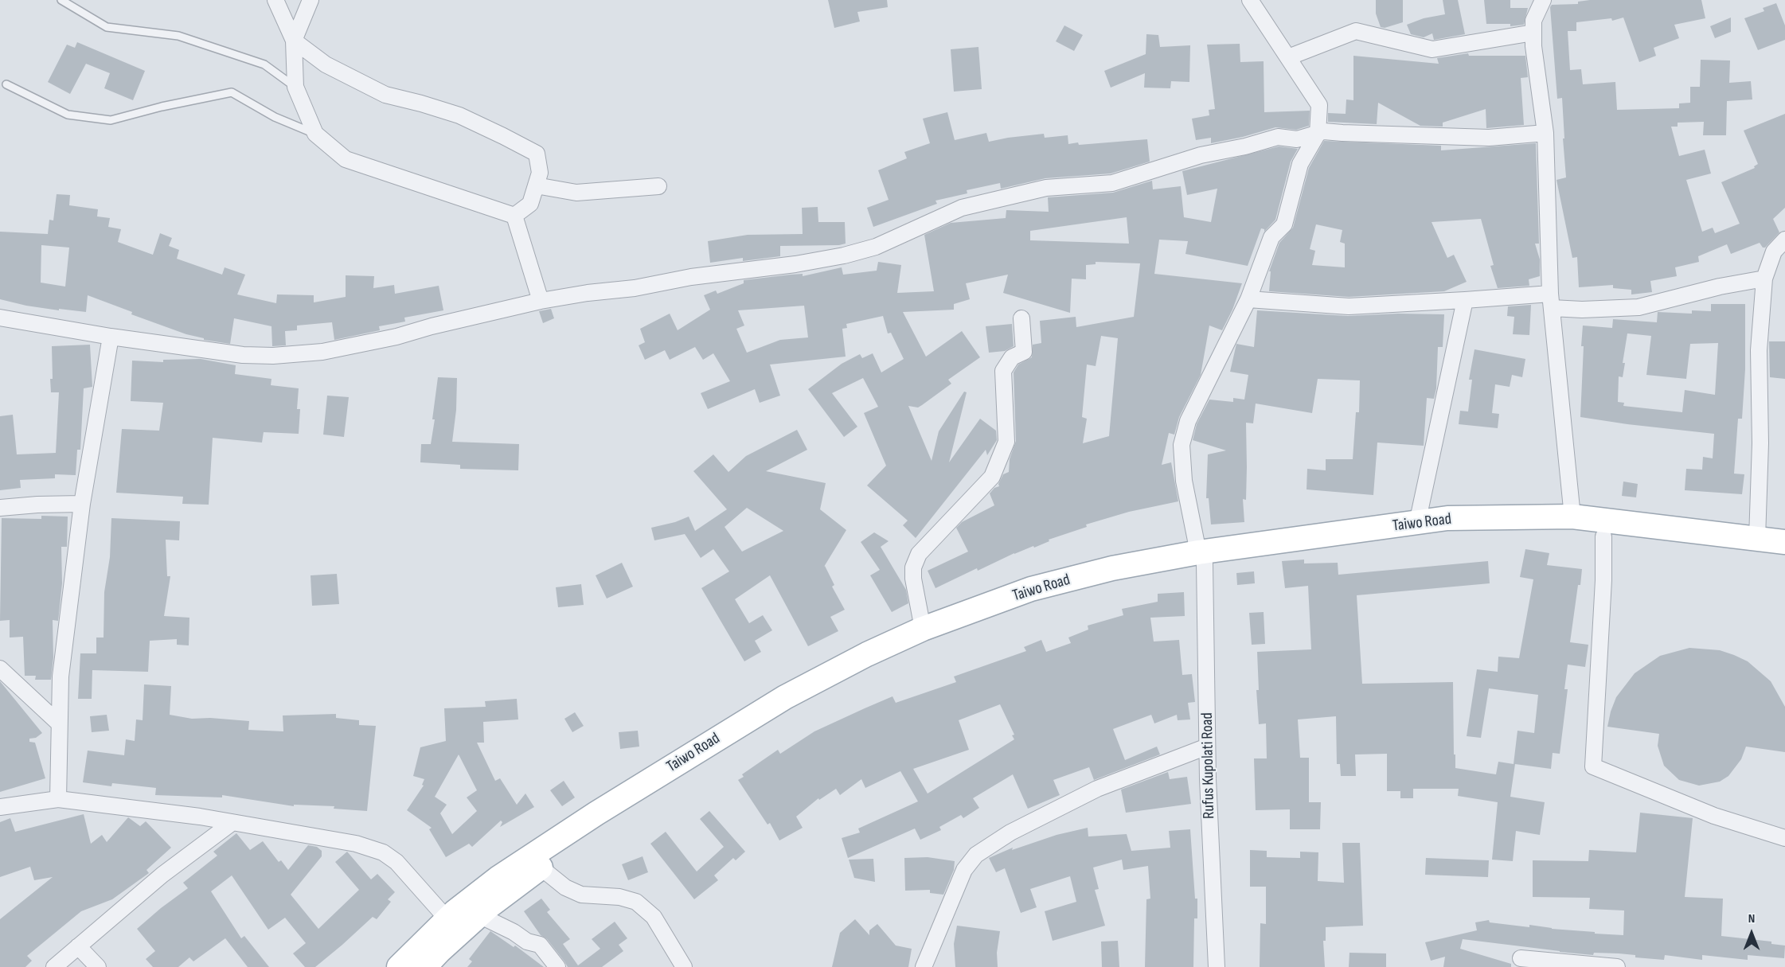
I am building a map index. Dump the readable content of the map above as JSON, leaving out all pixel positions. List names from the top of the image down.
{
  "streets": {
    "main road": ["Taiwo Road"],
    "street": ["Rufus Kupolati Road"]
  },
  "crossings": [
    ["Taiwo Road", "Rufus Kupolati Road"]
  ],
  "north": "top"
}
